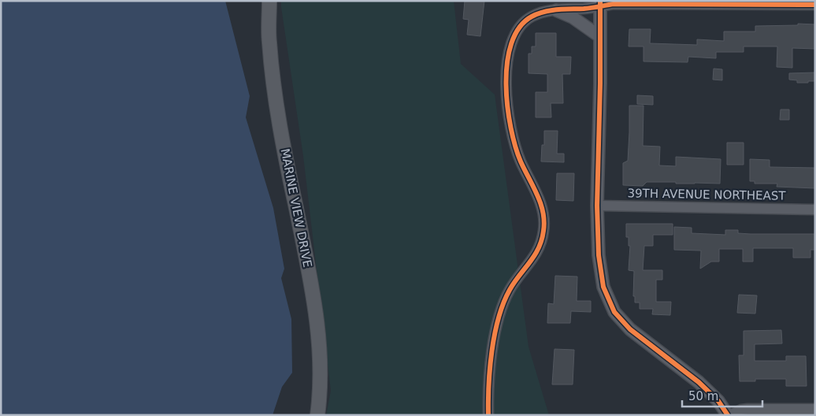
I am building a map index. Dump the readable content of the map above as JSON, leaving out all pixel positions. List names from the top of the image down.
{
  "streets": {
    "main road": ["MARINE VIEW DRIVE"],
    "street": ["39TH AVENUE NORTHEAST"]
  },
  "scale_bar": "50 m"
}
